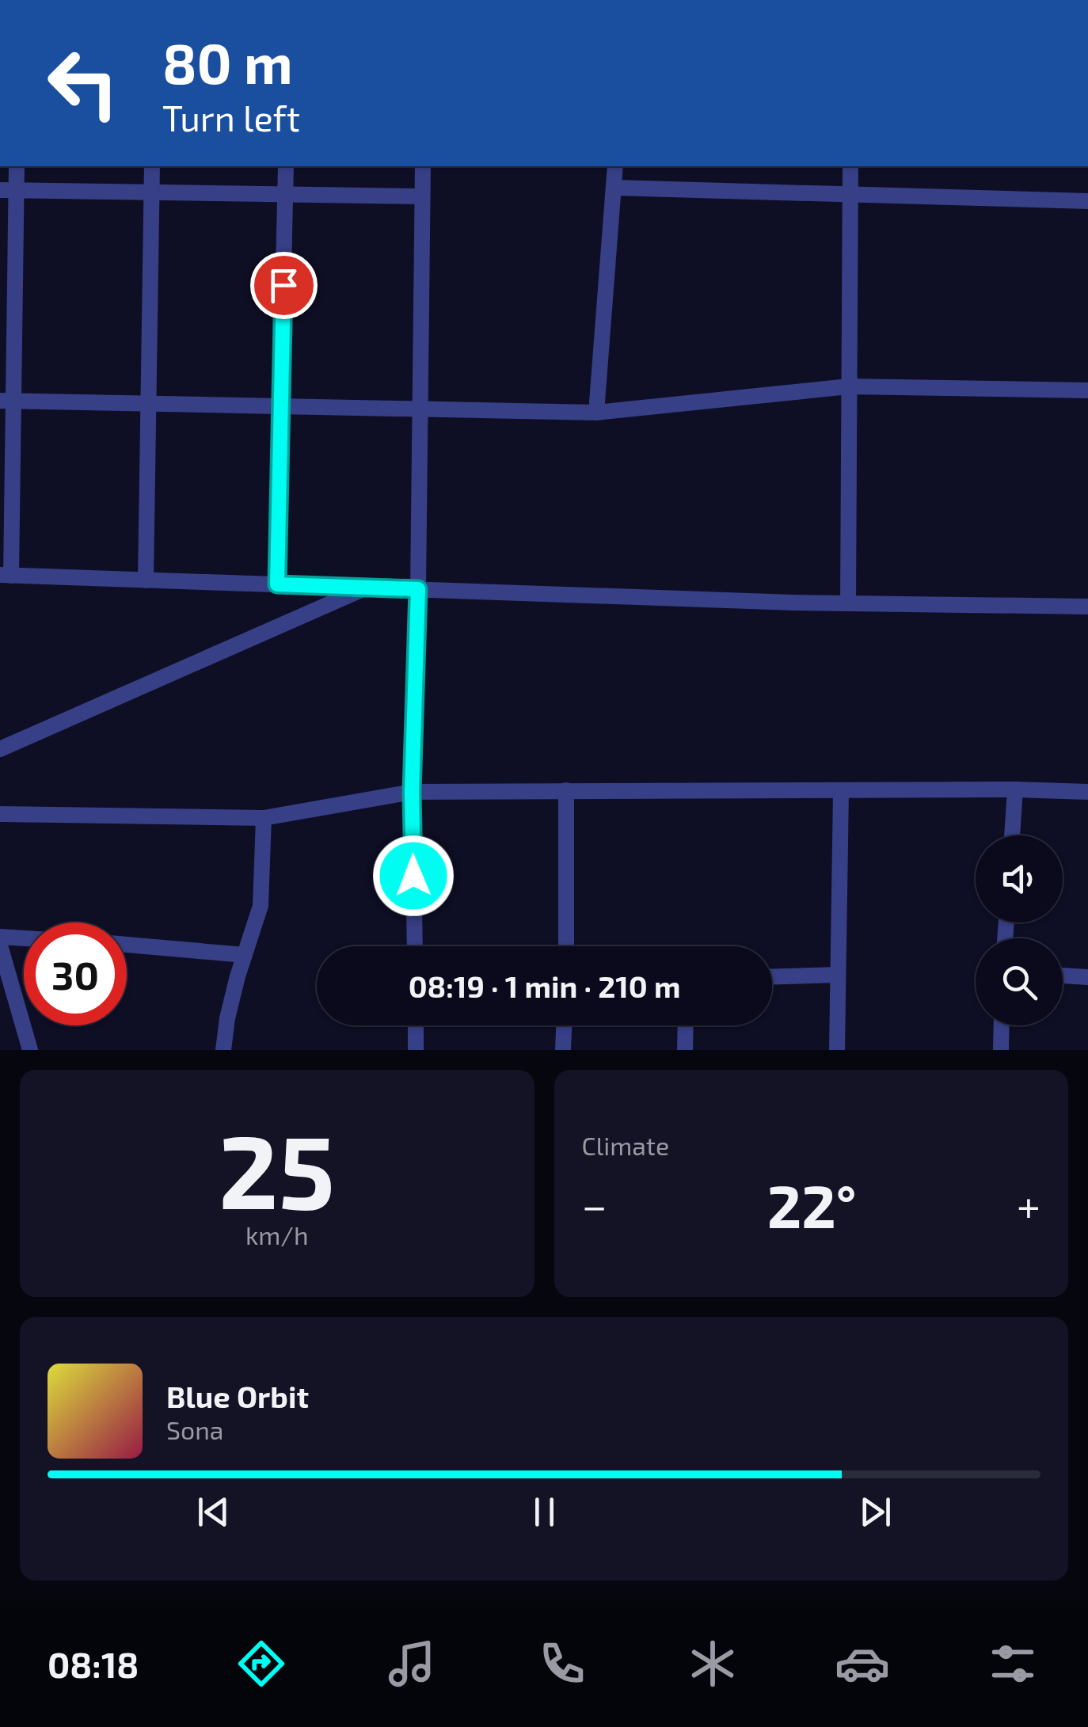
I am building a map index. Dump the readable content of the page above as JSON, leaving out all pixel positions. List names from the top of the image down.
{
  "page": {
    "turn": ["80 m", "Turn left"],
    "limit": "30",
    "trip": "08:19 · 1 min · 210 m",
    "tile": [
      ["25", "km/h"],
      "Climate"
    ],
    "heat": ["−", "22°", "+"],
    "song": ["Blue Orbit", "Sona"],
    "tabs": "08:18"
  }
}
